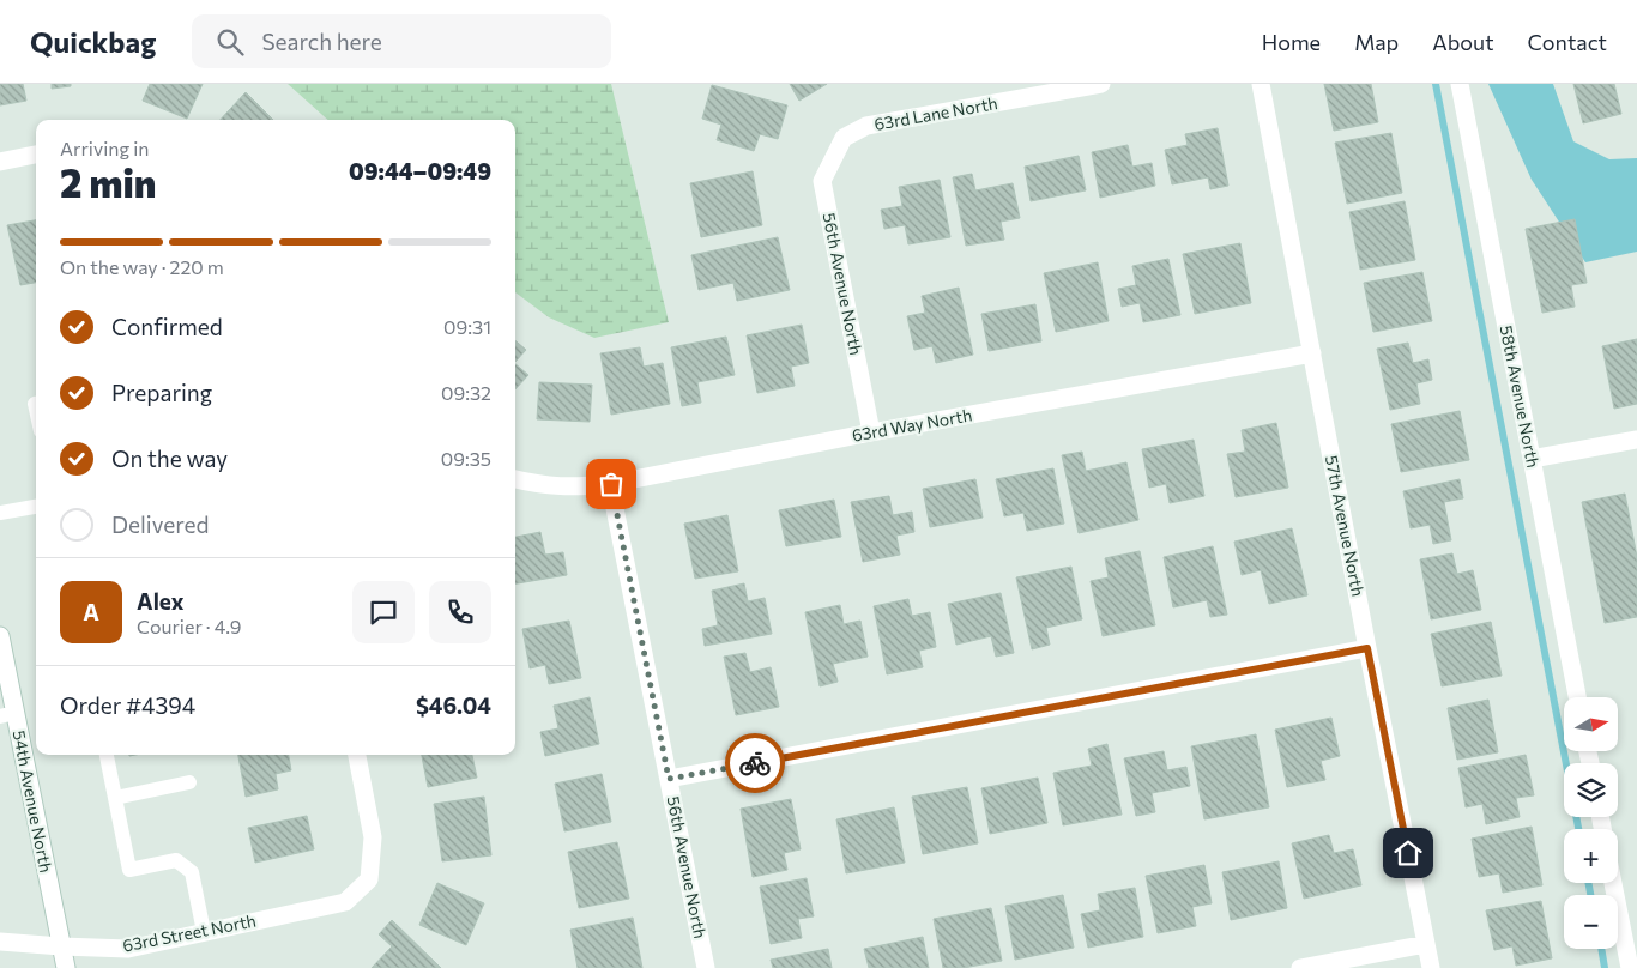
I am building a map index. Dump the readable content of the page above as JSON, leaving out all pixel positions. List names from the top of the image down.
{
  "streets": {
    "street": [
      "63rd Lane North",
      "56th Avenue North",
      "58th Avenue North",
      "63rd Way North",
      "57th Avenue North",
      "54th Avenue North",
      "63rd Street North"
    ]
  },
  "crossings": [
    ["63rd Lane North", "56th Avenue North"],
    ["56th Avenue North", "63rd Way North"],
    ["63rd Way North", "57th Avenue North"],
    ["54th Avenue North", "63rd Street North"]
  ],
  "north": "right",
  "page": {
    "header": "Quickbag",
    "search": "Search here",
    "nav": [
      "Home",
      "Map",
      "About",
      "Contact"
    ],
    "heading": ["2 min", "Arriving in", "09:44–09:49"],
    "panel": [
      "Alex",
      "Courier · 4.9",
      "Order #4394",
      "$46.04"
    ],
    "bar": "On the way · 220 m",
    "list": [
      ["Confirmed", "09:31"],
      ["Preparing", "09:32"],
      ["On the way", "09:35"],
      "Delivered"
    ],
    "round": "A",
    "map_buttons": ["+", "−"]
  }
}
